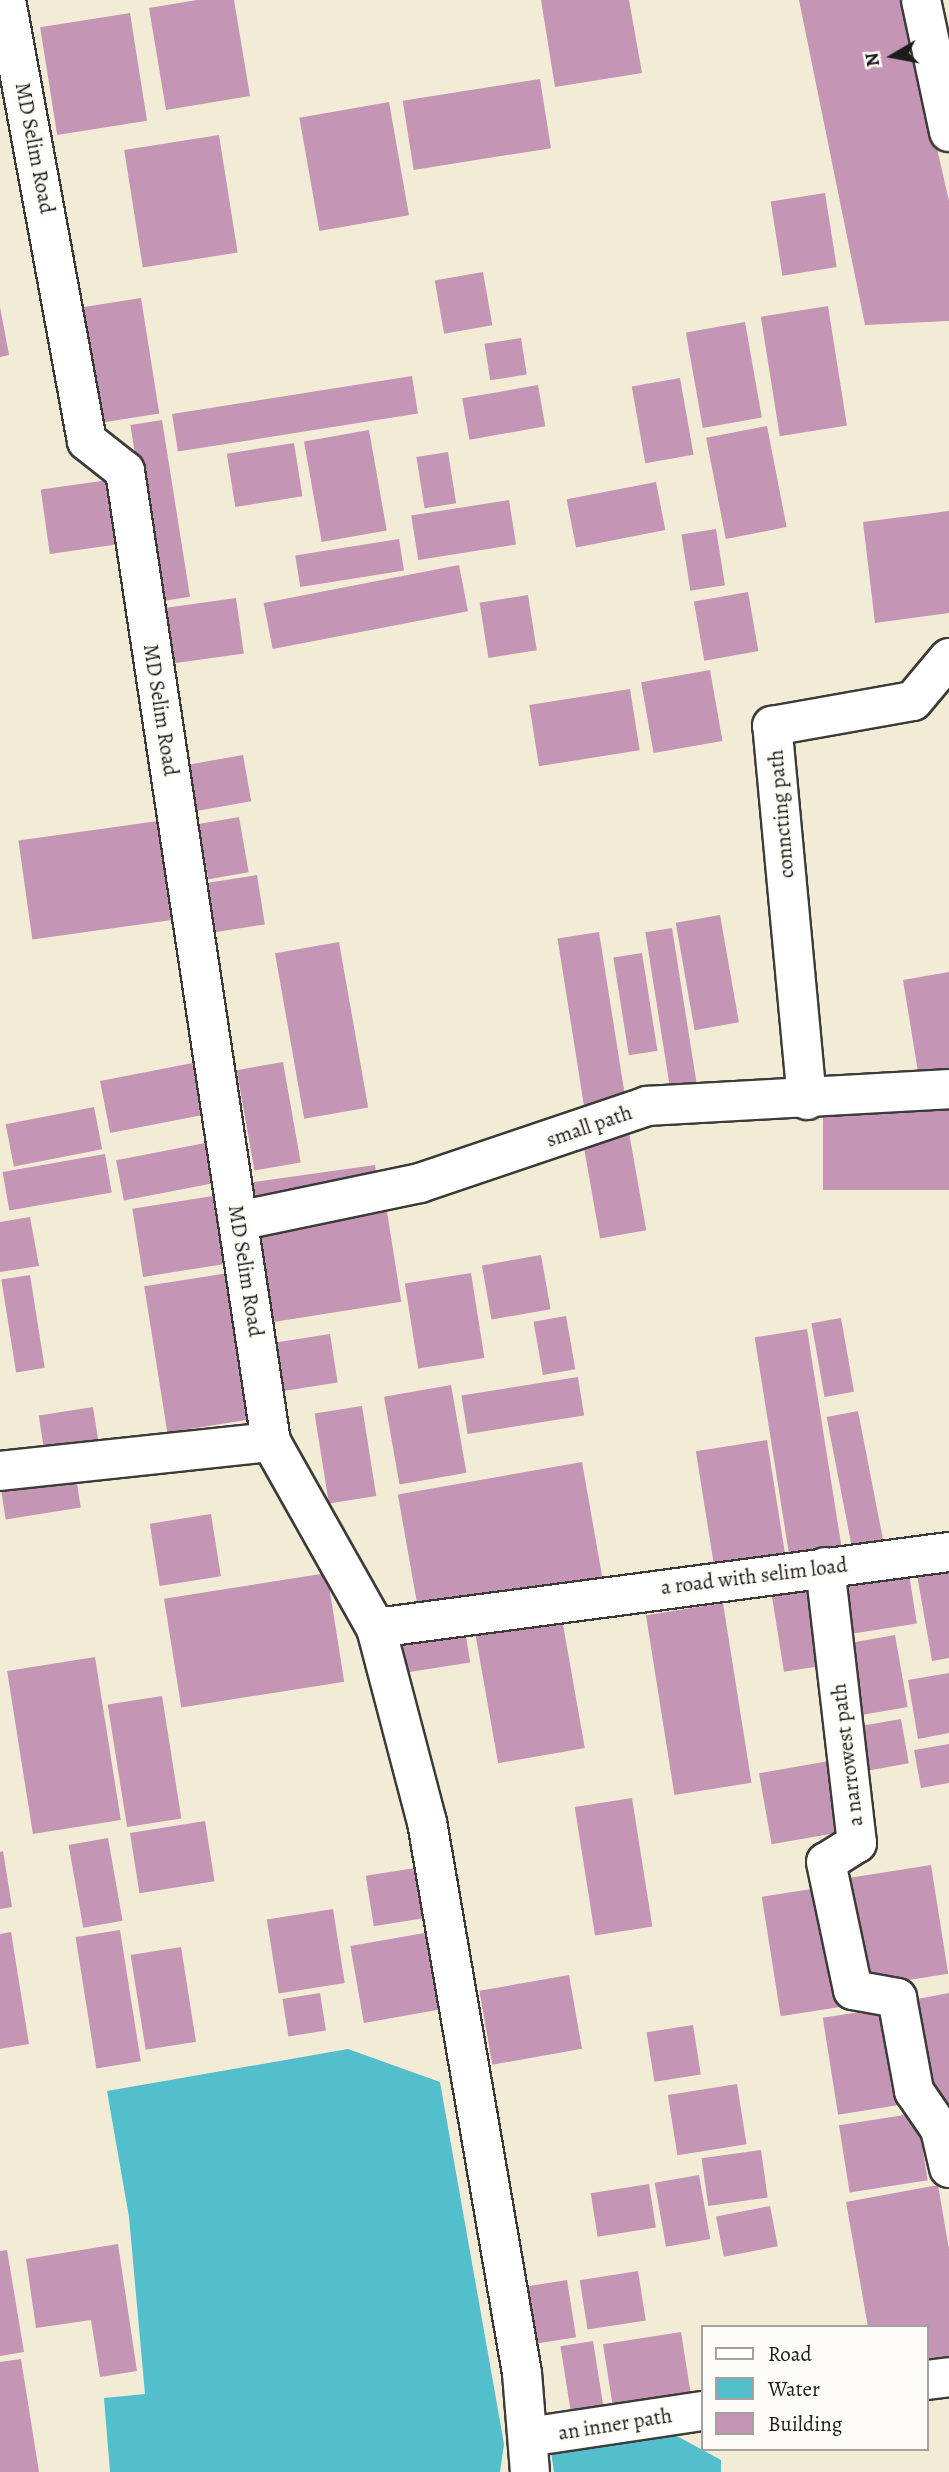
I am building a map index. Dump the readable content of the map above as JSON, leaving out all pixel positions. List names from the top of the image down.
{
  "streets": {
    "street": [
      "MD Selim Road",
      "conncting path",
      "small path",
      "a road with selim load",
      "a narrowest path",
      "an inner path"
    ]
  },
  "crossings": [
    ["MD Selim Road", "small path"],
    ["conncting path", "small path"],
    ["a road with selim load", "a narrowest path"]
  ],
  "legend": ["Road", "Water", "Building"],
  "north": "left"
}
